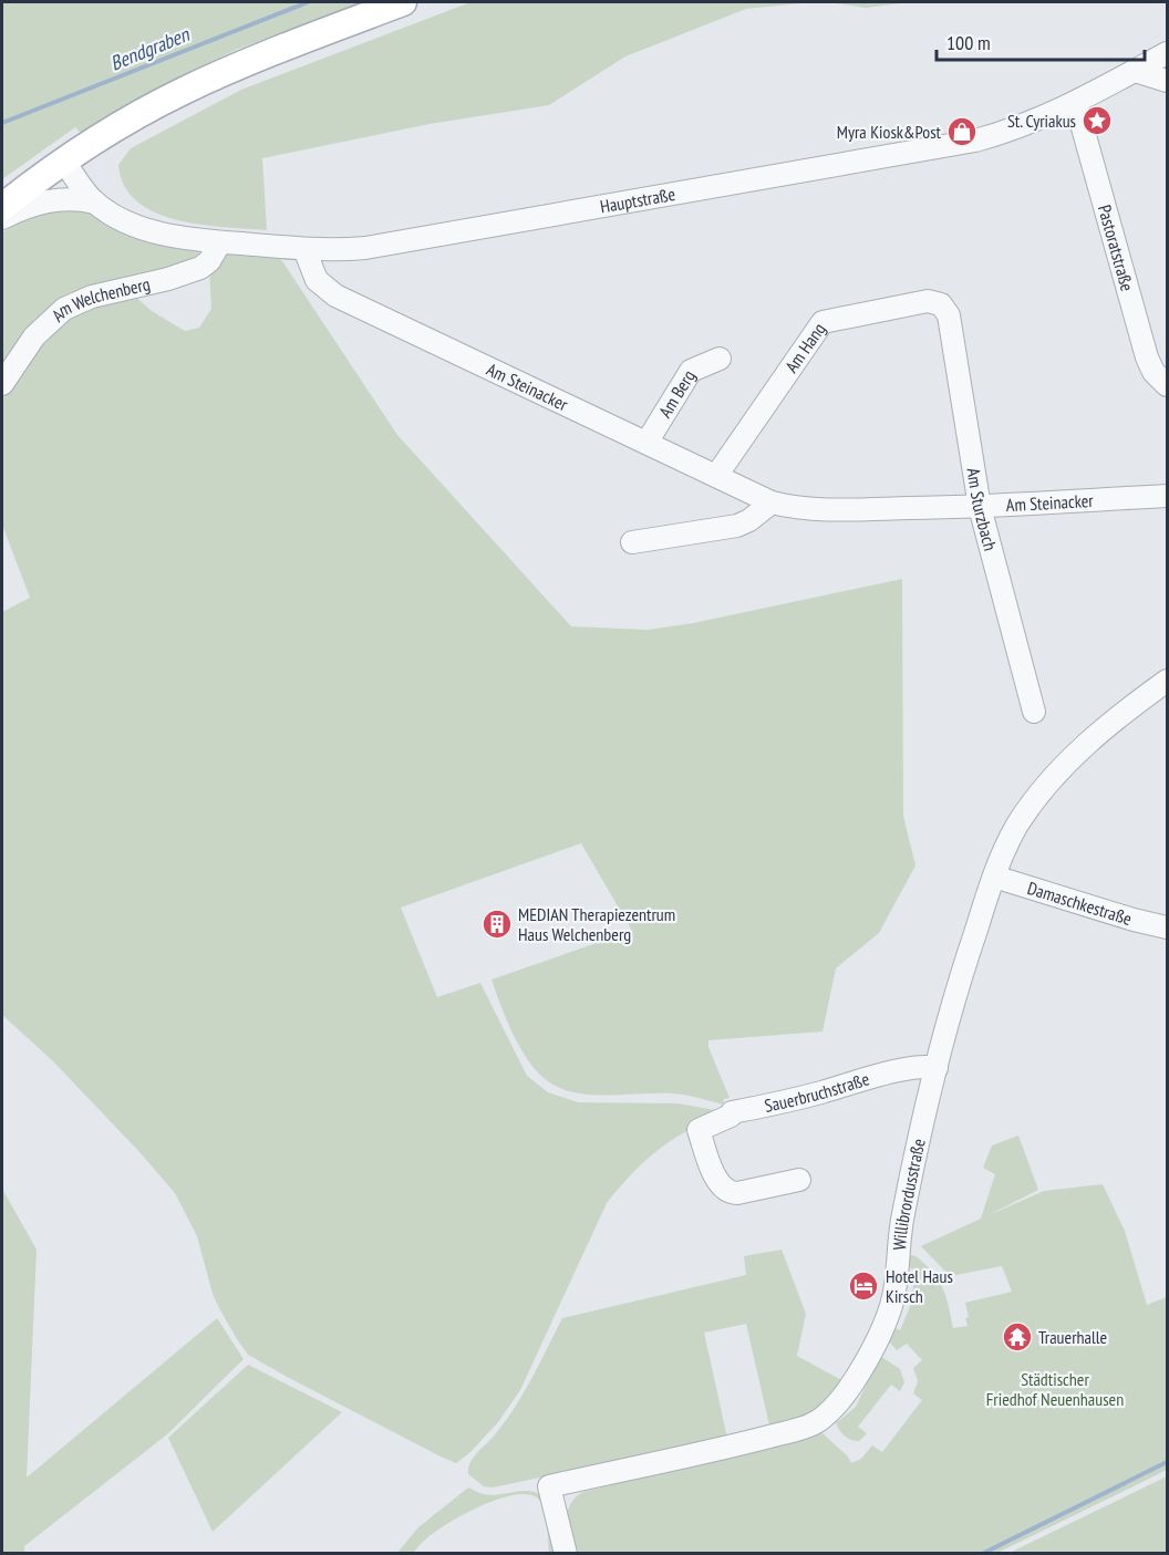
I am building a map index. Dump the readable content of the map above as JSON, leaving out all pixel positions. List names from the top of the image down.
{
  "streets": {
    "street": [
      "Hauptstraße",
      "Pastoratstraße",
      "Am Welchenberg",
      "Am Hang",
      "Am Steinacker",
      "Am Berg",
      "Am Sturzbach",
      "Damaschkestraße",
      "Sauerbruchstraße",
      "Willibrordusstraße"
    ]
  },
  "crossings": [
    ["Hauptstraße", "Pastoratstraße"],
    ["Hauptstraße", "Am Welchenberg"],
    ["Hauptstraße", "Am Steinacker"],
    ["Am Hang", "Am Steinacker"],
    ["Am Hang", "Am Sturzbach"],
    ["Am Steinacker", "Am Berg"],
    ["Am Steinacker", "Am Sturzbach"],
    ["Damaschkestraße", "Willibrordusstraße"],
    ["Sauerbruchstraße", "Willibrordusstraße"]
  ],
  "water": ["Bendgraben"],
  "parks": ["Städtischer Friedhof Neuenhausen"],
  "places": {
    "place": ["St. Cyriakus"],
    "shop": ["Myra Kiosk&Post"],
    "building": ["MEDIAN Therapiezentrum Haus Welchenberg"],
    "hotel": ["Hotel Haus Kirsch"],
    "temple": ["Trauerhalle"]
  },
  "scale_bar": "100 m"
}
